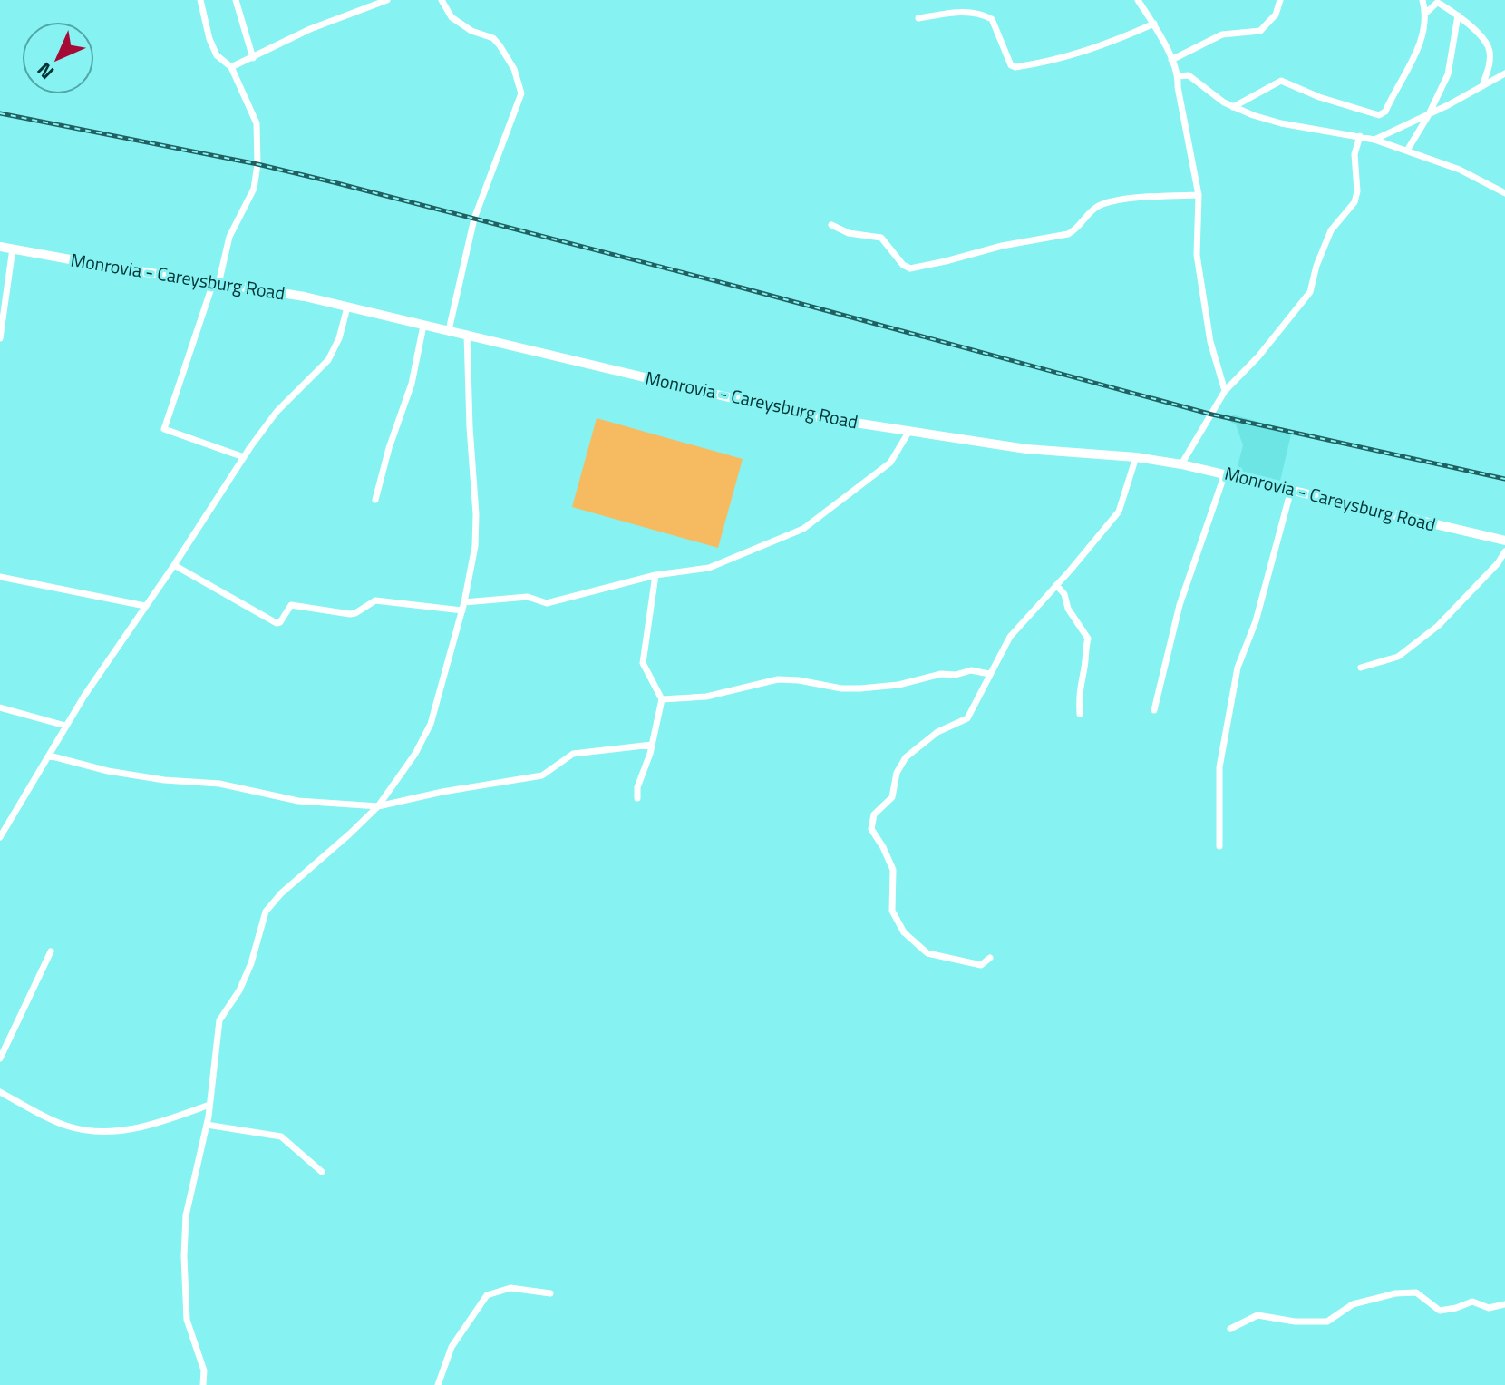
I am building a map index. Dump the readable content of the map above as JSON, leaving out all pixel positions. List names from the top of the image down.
{
  "streets": {
    "main road": ["Monrovia - Careysburg Road"]
  },
  "north": "bottom left"
}
